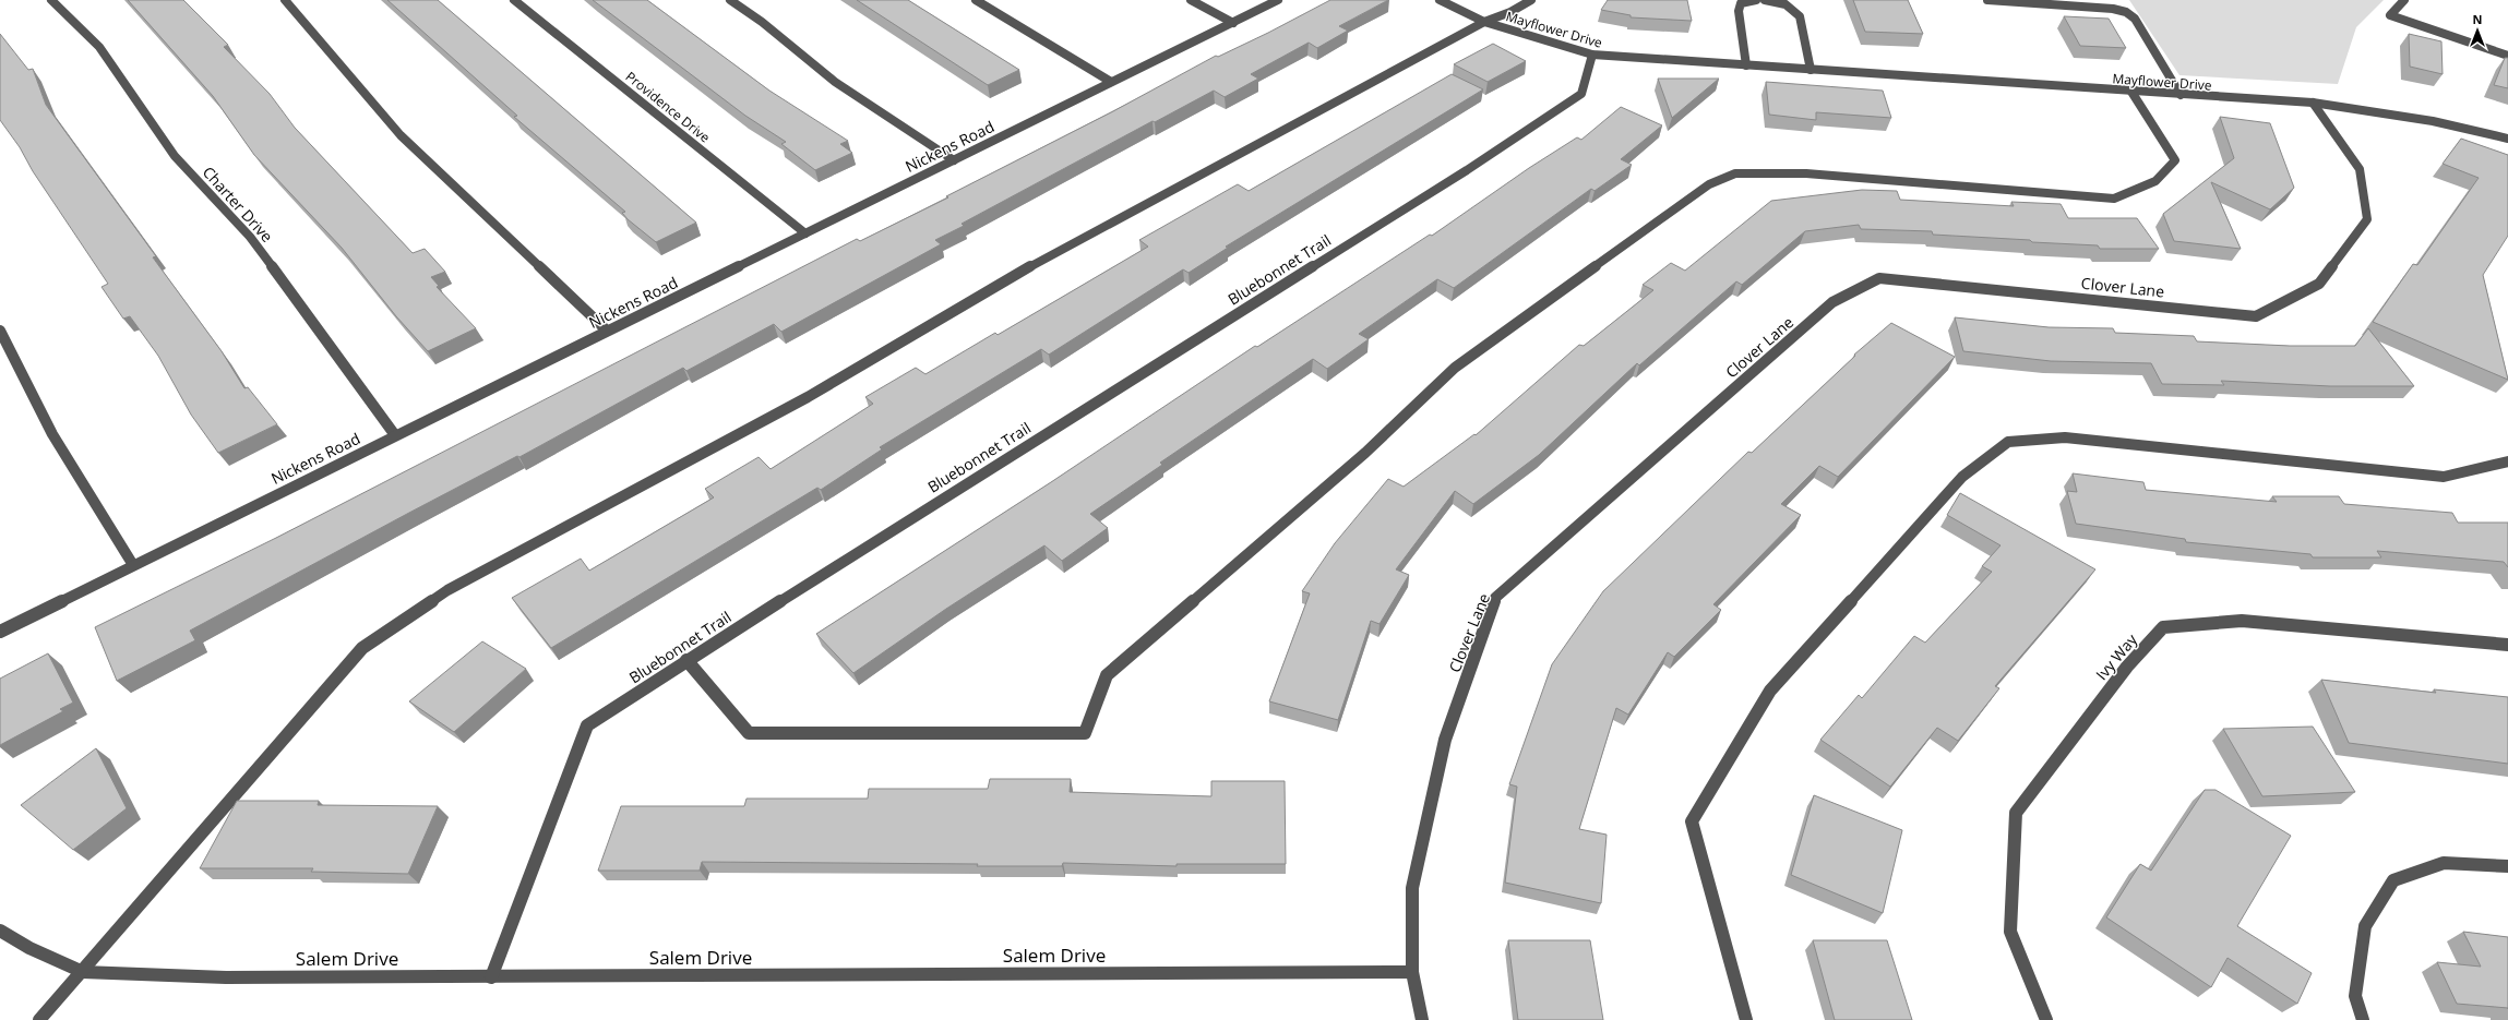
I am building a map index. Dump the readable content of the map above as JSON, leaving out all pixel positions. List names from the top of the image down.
{
  "streets": {
    "street": [
      "Mayflower Drive",
      "Providence Drive",
      "Nickens Road",
      "Charter Drive",
      "Bluebonnet Trail",
      "Clover Lane",
      "Ivy Way",
      "Salem Drive"
    ]
  },
  "crossings": [
    ["Mayflower Drive", "Bluebonnet Trail"],
    ["Mayflower Drive", "Clover Lane"],
    ["Providence Drive", "Nickens Road"],
    ["Nickens Road", "Charter Drive"],
    ["Bluebonnet Trail", "Salem Drive"],
    ["Clover Lane", "Salem Drive"]
  ],
  "north": "top"
}
